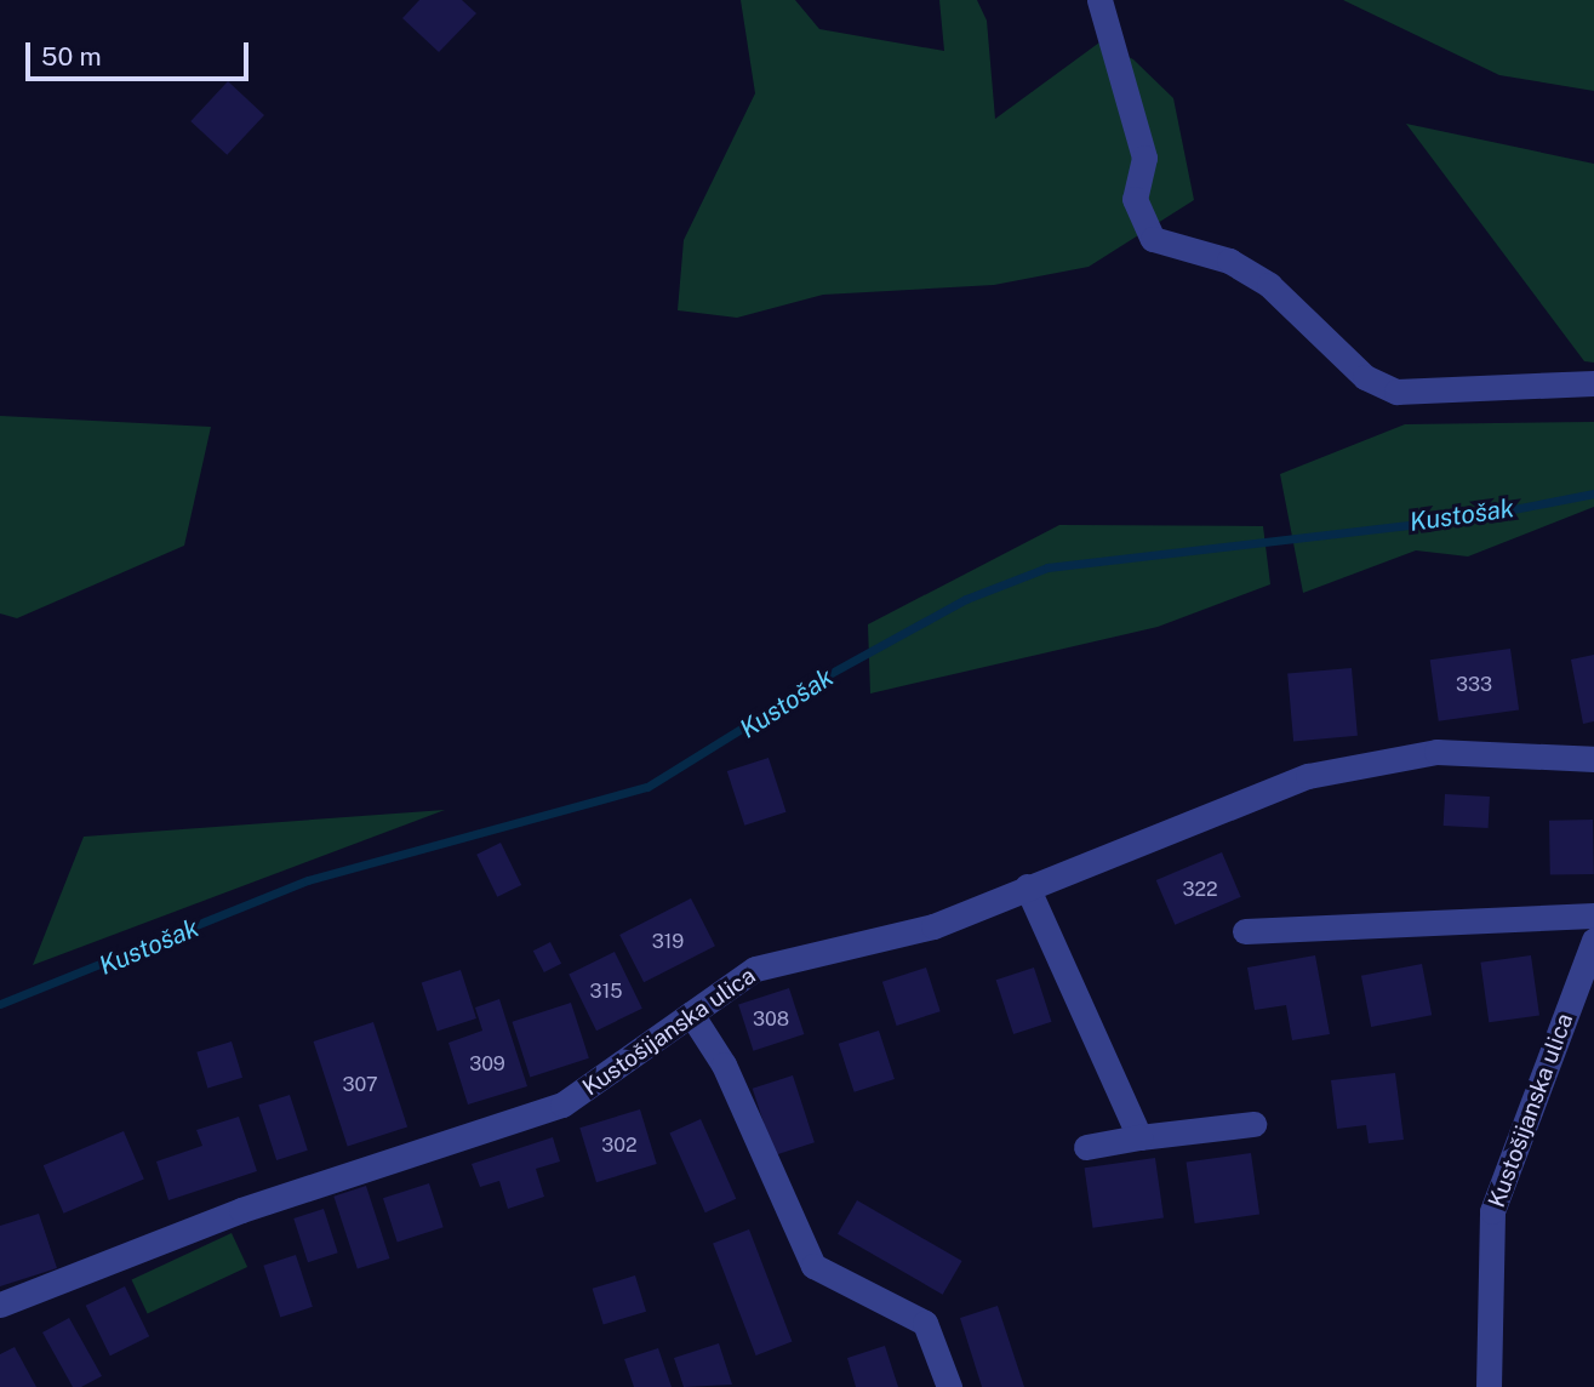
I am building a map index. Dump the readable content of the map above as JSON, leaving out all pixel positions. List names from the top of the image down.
{
  "streets": {
    "street": ["Kustošijanska ulica"]
  },
  "water": ["Kustošak"],
  "house_numbers": [
    "333",
    "322",
    "319",
    "315",
    "308",
    "309",
    "307",
    "302"
  ],
  "scale_bar": "50 m"
}
